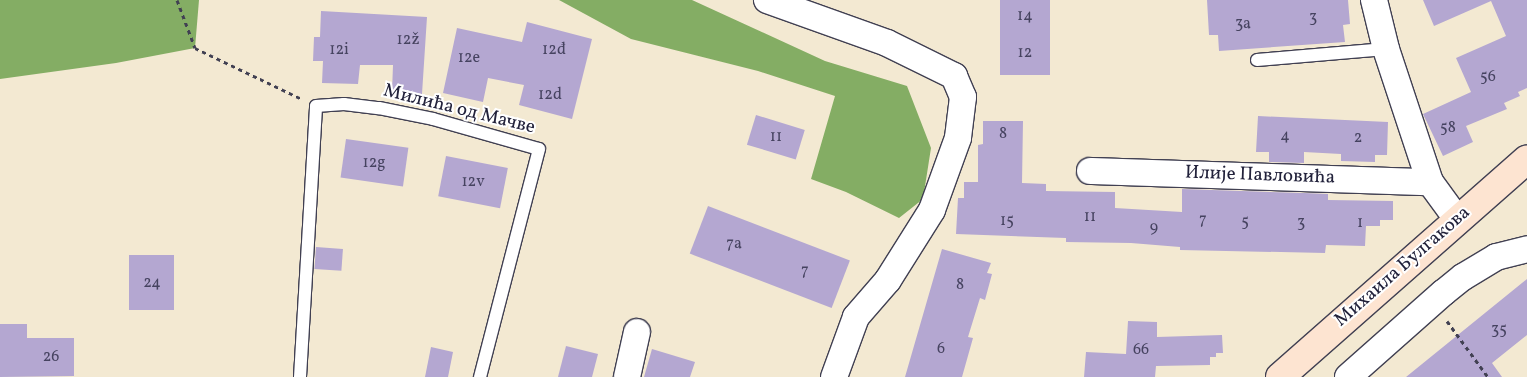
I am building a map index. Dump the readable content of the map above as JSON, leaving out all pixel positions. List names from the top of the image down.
{
  "streets": {
    "street": ["Илије Павловића", "Михаила Булгакова"],
    "lane": ["Милића од Мачве"]
  },
  "house_numbers": [
    "14",
    "3",
    "3a",
    "12ž",
    "12i",
    "12đ",
    "12",
    "12e",
    "56",
    "12d",
    "58",
    "8",
    "4",
    "11",
    "2",
    "12g",
    "12v",
    "11",
    "7",
    "15",
    "5",
    "3",
    "1",
    "9",
    "7a",
    "7",
    "24",
    "8",
    "35",
    "6",
    "66",
    "26"
  ]
}
